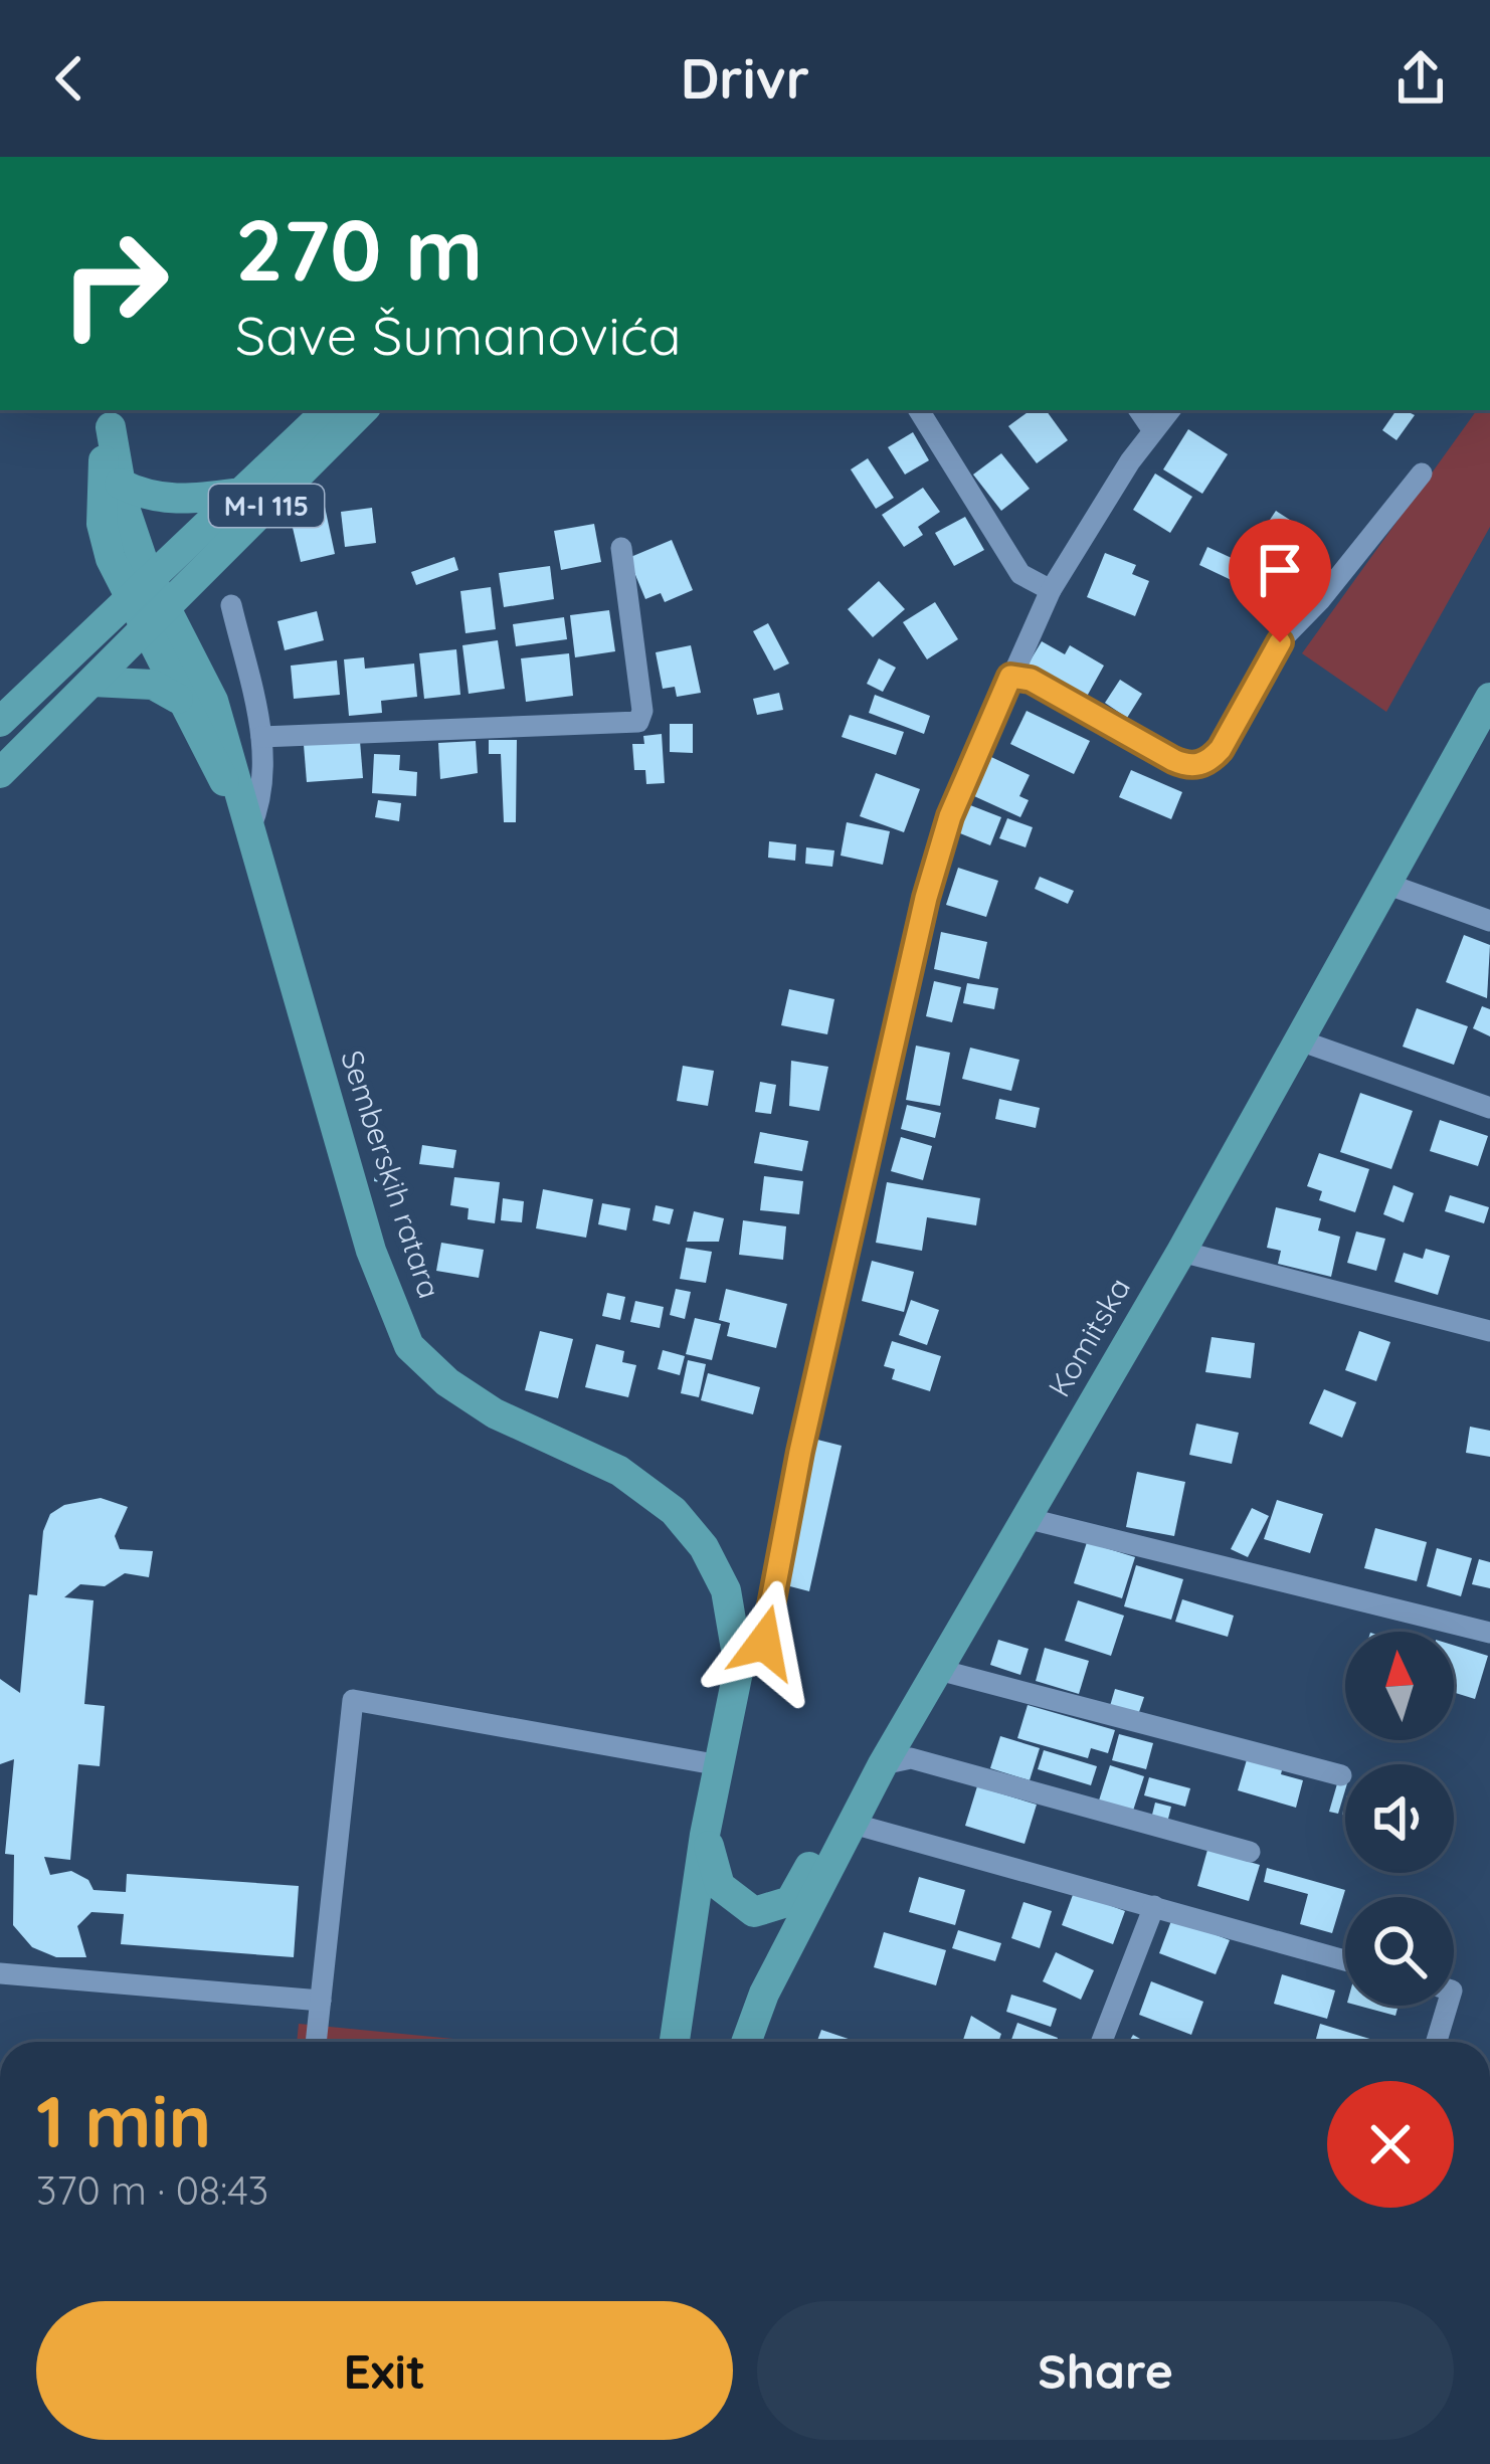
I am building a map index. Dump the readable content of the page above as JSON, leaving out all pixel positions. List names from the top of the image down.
{
  "streets": {
    "main road": ["M-I 115", "Semberskih ratara", "Komitska"]
  },
  "north": "top",
  "page": {
    "header": "Drivr",
    "turn": ["270 m", "Save Šumanovića"],
    "heading": ["1 min", "370 m · 08:43"],
    "buttons": ["Exit", "Share"]
  }
}
